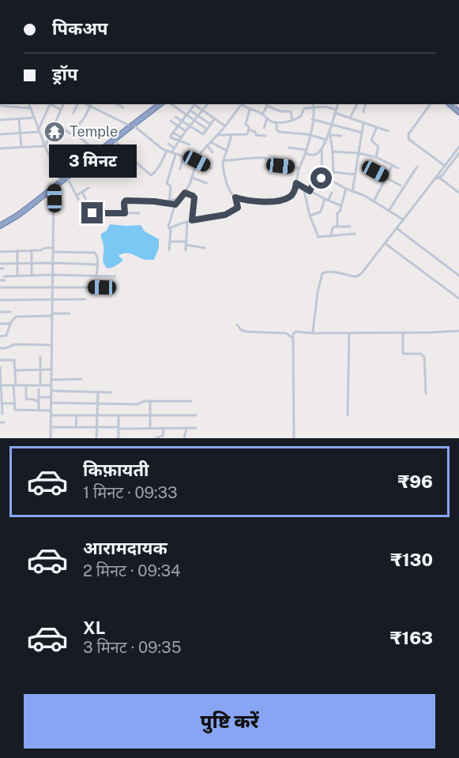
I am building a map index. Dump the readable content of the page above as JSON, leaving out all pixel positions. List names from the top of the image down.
{
  "places": {
    "temple": ["Temple"]
  },
  "page": {
    "banner": ["पिकअप", "ड्रॉप"],
    "bubble": "3 मिनट",
    "list": [
      {
        "name": "किफ़ायती",
        "note": "1 मिनट · 09:33",
        "value": "₹96"
      },
      {
        "name": "आरामदायक",
        "note": "2 मिनट · 09:34",
        "value": "₹130"
      },
      {
        "name": "XL",
        "note": "3 मिनट · 09:35",
        "value": "₹163"
      }
    ],
    "buttons": "पुष्टि करें"
  }
}
